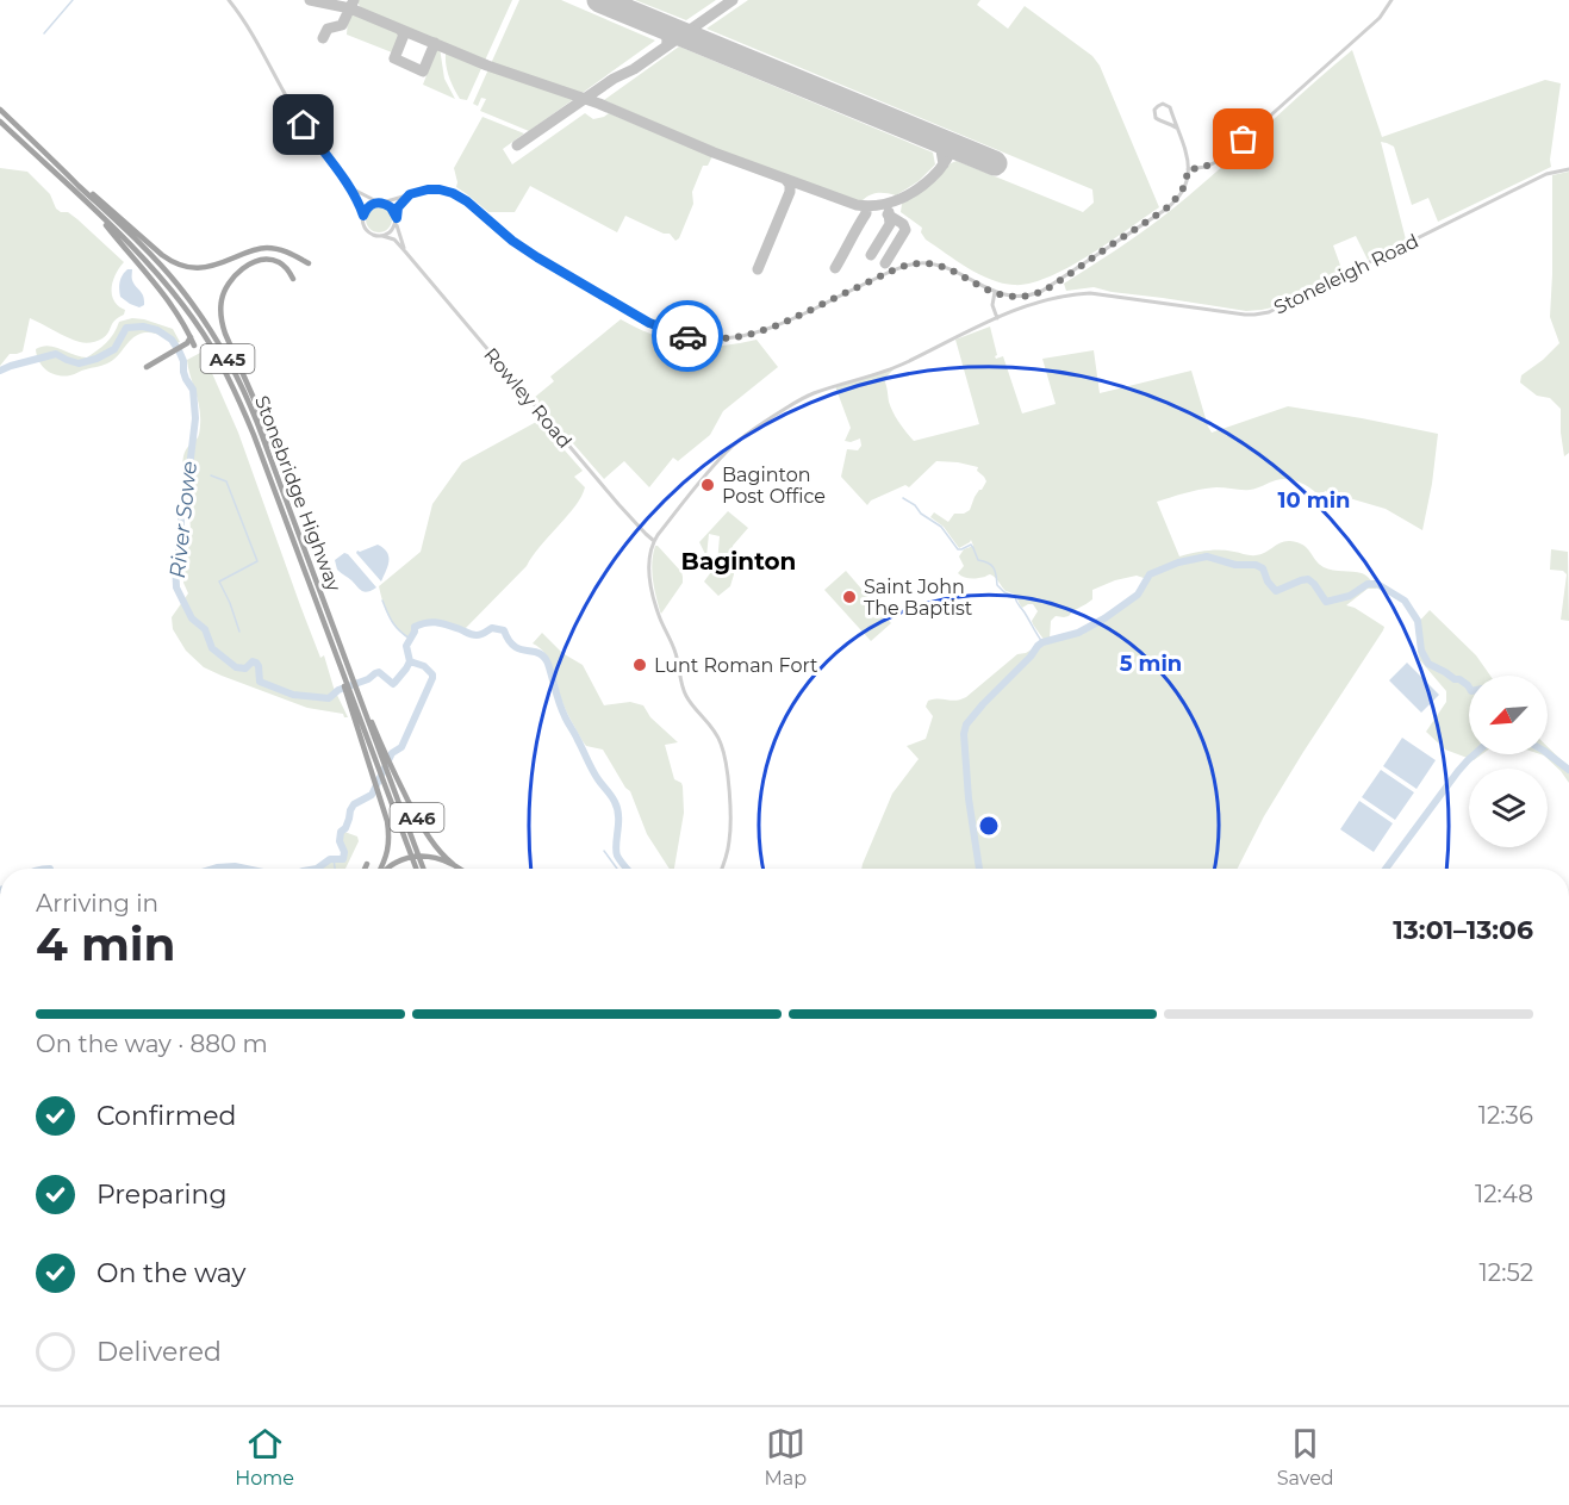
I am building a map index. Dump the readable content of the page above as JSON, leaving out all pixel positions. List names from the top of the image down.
{
  "streets": {
    "highway": ["A45", "Stonebridge Highway", "A46"],
    "street": ["Stoneleigh Road", "Rowley Road"]
  },
  "crossings": [
    ["Stoneleigh Road", "Rowley Road"],
    ["Stonebridge Highway", "A46"]
  ],
  "districts": ["Baginton"],
  "water": ["River Sowe"],
  "places": ["Baginton Post Office", "Saint John The Baptist", "Lunt Roman Fort"],
  "north": "bottom left",
  "page": {
    "heading": ["4 min", "Arriving in", "13:01–13:06"],
    "bar": "On the way · 880 m",
    "list": [
      ["Confirmed", "12:36"],
      ["Preparing", "12:48"],
      ["On the way", "12:52"],
      "Delivered"
    ],
    "tabs": ["Home", "Map", "Saved"]
  },
  "rings": ["10 min", "5 min"]
}
